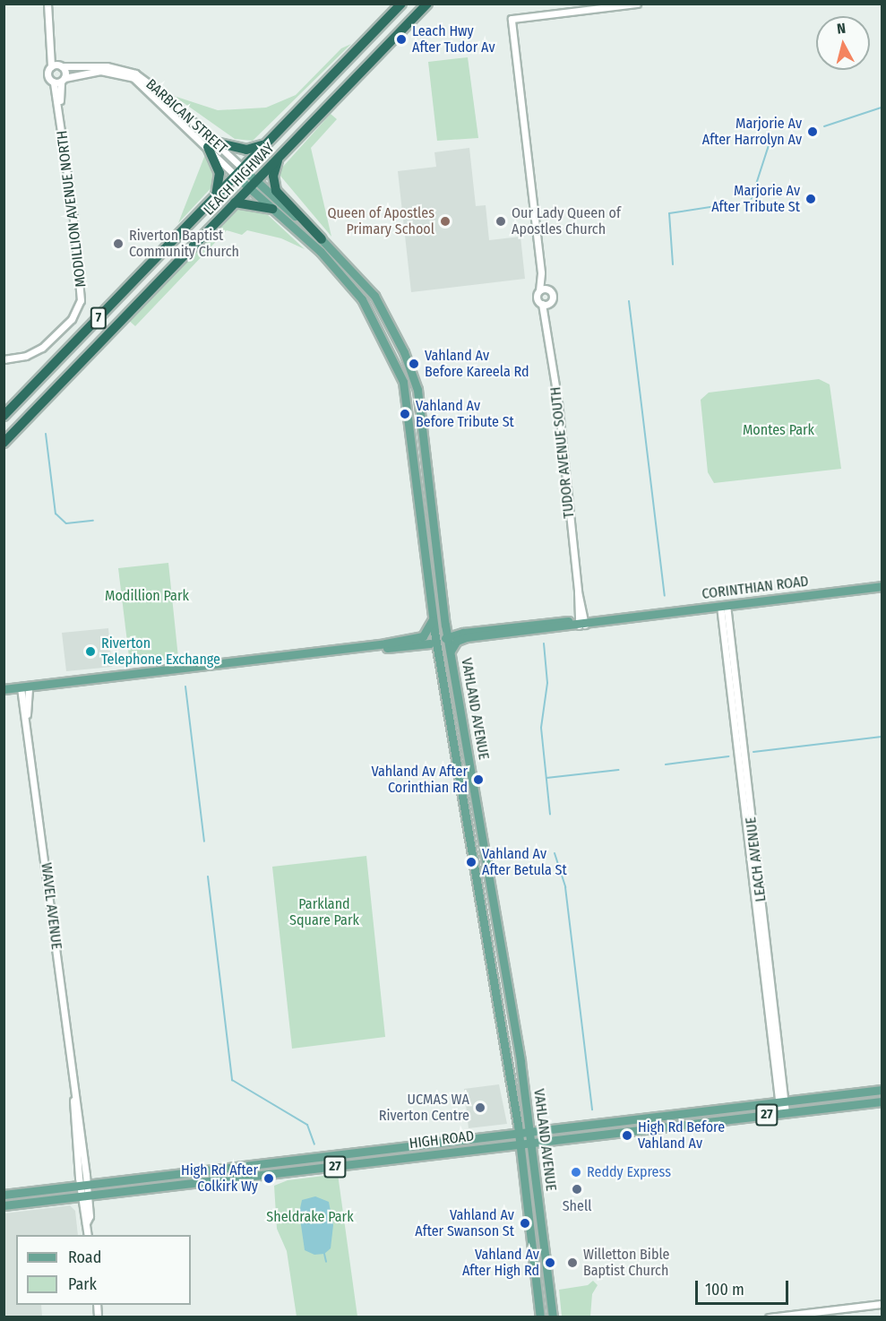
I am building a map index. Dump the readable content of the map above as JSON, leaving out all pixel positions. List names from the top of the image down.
{
  "streets": {
    "highway": ["LEACH HIGHWAY", "7"],
    "main road": [
      "CORINTHIAN ROAD",
      "VAHLAND AVENUE",
      "27",
      "HIGH ROAD"
    ],
    "street": [
      "BARBICAN STREET",
      "MODILLION AVENUE NORTH",
      "TUDOR AVENUE SOUTH",
      "LEACH AVENUE",
      "WAVEL AVENUE"
    ]
  },
  "crossings": [
    ["BARBICAN STREET", "LEACH HIGHWAY"],
    ["BARBICAN STREET", "MODILLION AVENUE NORTH"],
    ["BARBICAN STREET", "VAHLAND AVENUE"],
    ["LEACH HIGHWAY", "VAHLAND AVENUE"],
    ["TUDOR AVENUE SOUTH", "CORINTHIAN ROAD"],
    ["CORINTHIAN ROAD", "VAHLAND AVENUE"],
    ["CORINTHIAN ROAD", "LEACH AVENUE"],
    ["VAHLAND AVENUE", "HIGH ROAD"],
    ["LEACH AVENUE", "HIGH ROAD"],
    ["WAVEL AVENUE", "HIGH ROAD"]
  ],
  "parks": [
    "Montes Park",
    "Modillion Park",
    "Parkland Square Park",
    "Sheldrake Park"
  ],
  "places": [
    "Leach Hwy After Tudor Av",
    "Marjorie Av After Harrolyn Av",
    "Marjorie Av After Tribute St",
    "Queen of Apostles Primary School",
    "Our Lady Queen of Apostles Church",
    "Riverton Baptist Community Church",
    "Vahland Av Before Kareela Rd",
    "Vahland Av Before Tribute St",
    "Riverton Telephone Exchange",
    "Vahland Av After Corinthian Rd",
    "Vahland Av After Betula St",
    "UCMAS WA Riverton Centre",
    "High Rd Before Vahland Av",
    "Reddy Express",
    "High Rd After Colkirk Wy",
    "Shell",
    "Vahland Av After Swanson St",
    "Vahland Av After High Rd",
    "Willetton Bible Baptist Church"
  ],
  "legend": ["Road", "Park"],
  "scale_bar": "100 m",
  "north": "top"
}
